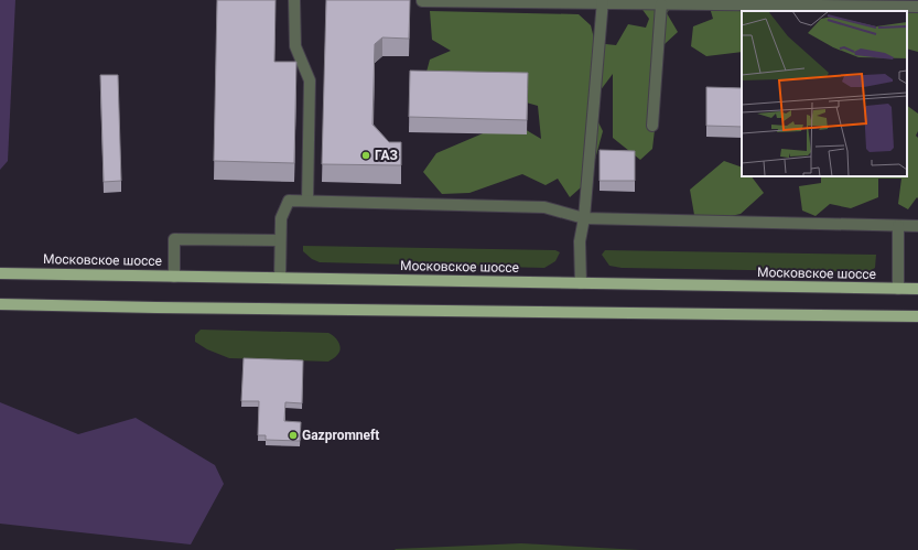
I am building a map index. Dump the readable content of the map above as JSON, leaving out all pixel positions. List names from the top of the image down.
{
  "streets": {
    "main road": ["Московское шоссе"]
  },
  "places": ["ГАЗ", "Gazpromneft"]
}
